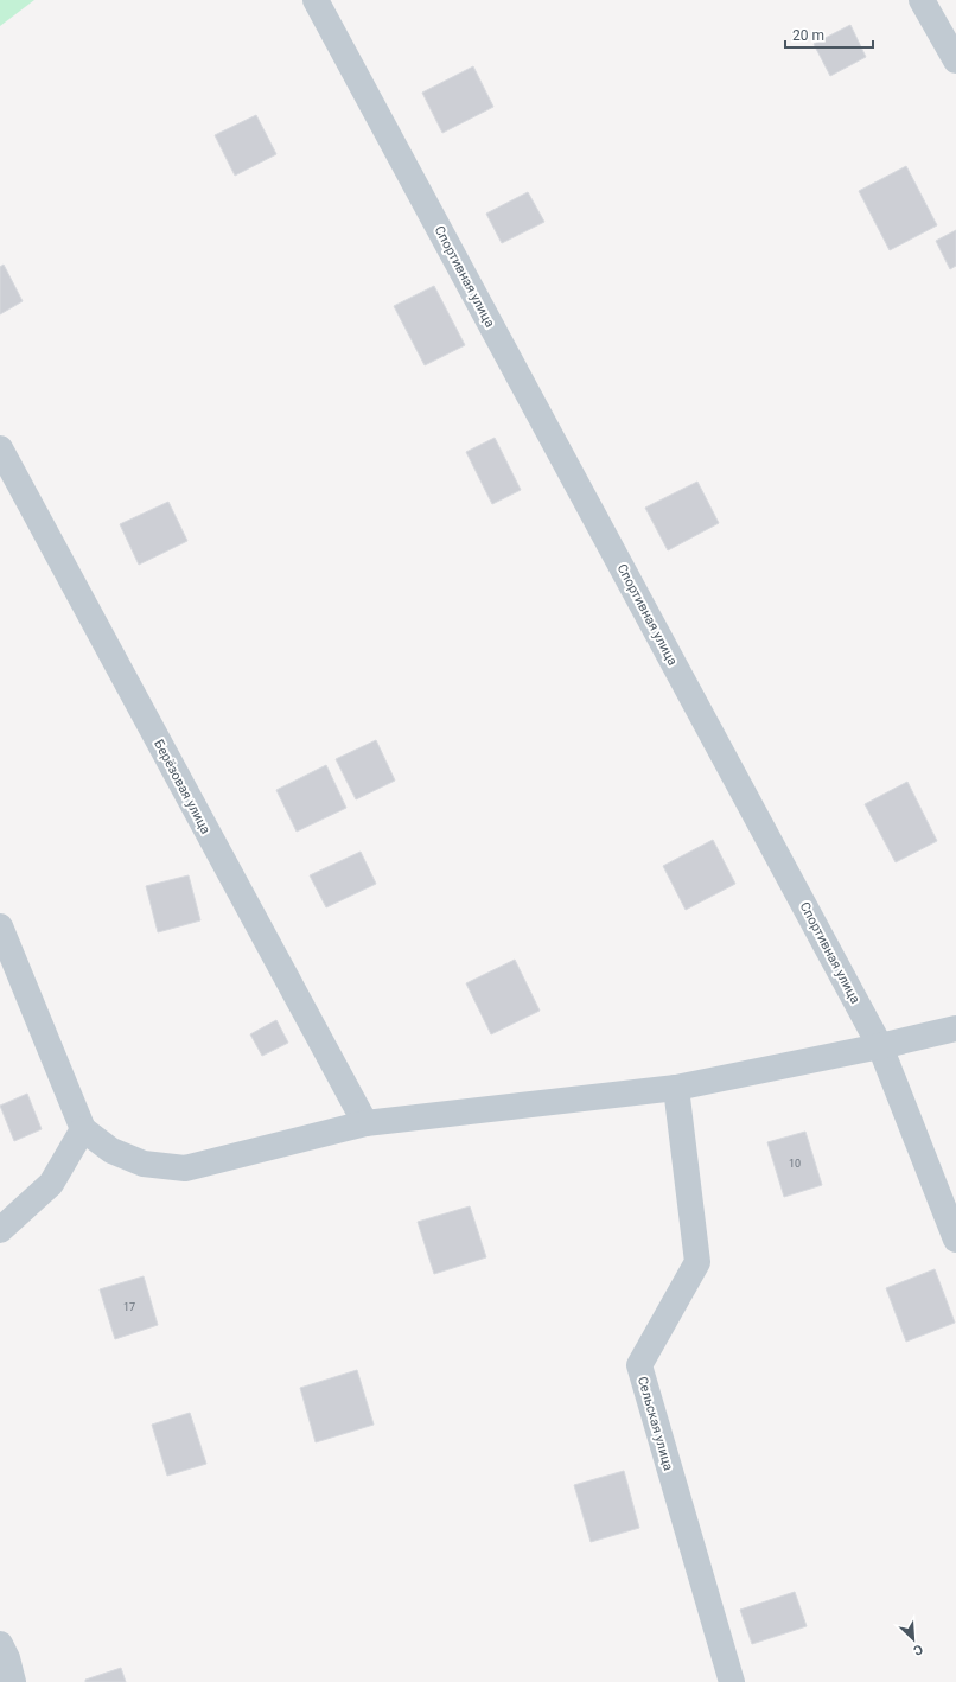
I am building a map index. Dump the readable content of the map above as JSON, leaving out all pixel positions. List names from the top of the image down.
{
  "streets": {
    "street": ["Спортивная улица", "Берёзовая улица", "Сельская улица"]
  },
  "house_numbers": ["10", "17"],
  "scale_bar": "20 m",
  "north": "bottom right"
}
